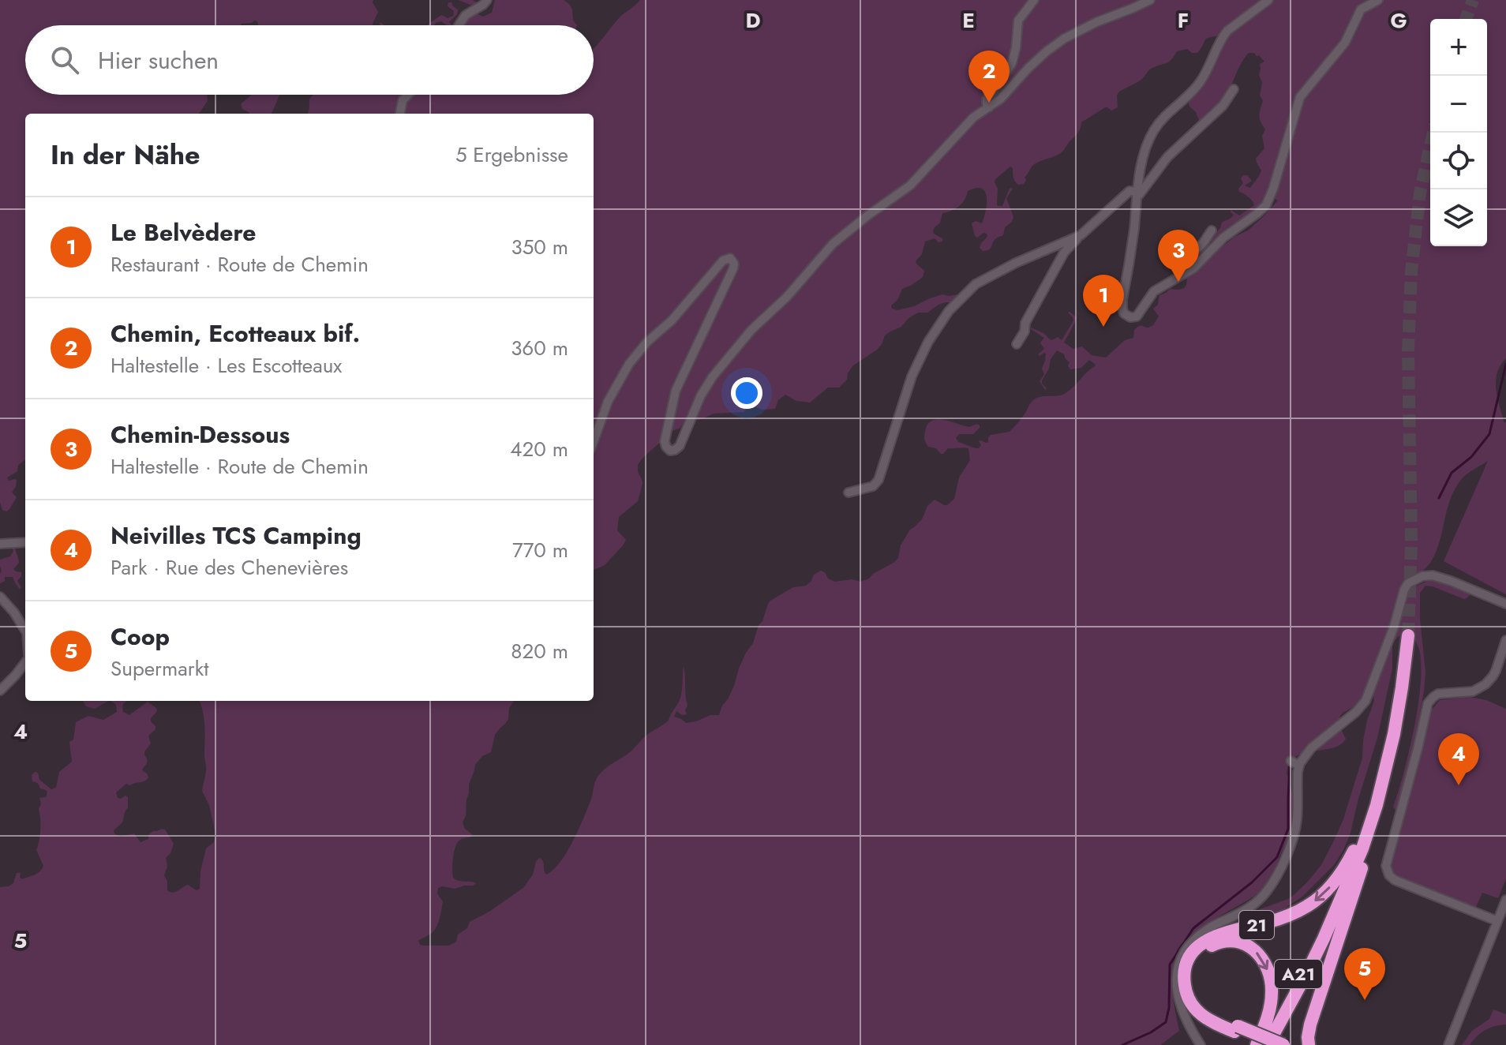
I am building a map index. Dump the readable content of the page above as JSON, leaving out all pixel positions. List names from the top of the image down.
{
  "streets": {
    "highway": ["21", "A21"]
  },
  "crossings": [
    ["21", "A21"]
  ],
  "page": {
    "map_buttons": ["+", "−"],
    "search": "Hier suchen",
    "pins": [
      "2",
      "3",
      "1",
      "4",
      "5"
    ],
    "heading": ["In der Nähe", "5 Ergebnisse"],
    "list": [
      {
        "mark": "1",
        "name": "Le Belvèdere",
        "note": "Restaurant · Route de Chemin",
        "value": "350 m"
      },
      {
        "mark": "2",
        "name": "Chemin, Ecotteaux bif.",
        "note": "Haltestelle · Les Escotteaux",
        "value": "360 m"
      },
      {
        "mark": "3",
        "name": "Chemin-Dessous",
        "note": "Haltestelle · Route de Chemin",
        "value": "420 m"
      },
      {
        "mark": "4",
        "name": "Neivilles TCS Camping",
        "note": "Park · Rue des Chenevières",
        "value": "770 m"
      },
      {
        "mark": "5",
        "name": "Coop",
        "note": "Supermarkt",
        "value": "820 m"
      }
    ]
  },
  "grid": {
    "columns": [
      "D",
      "E",
      "F",
      "G"
    ],
    "rows": ["4", "5"]
  }
}
